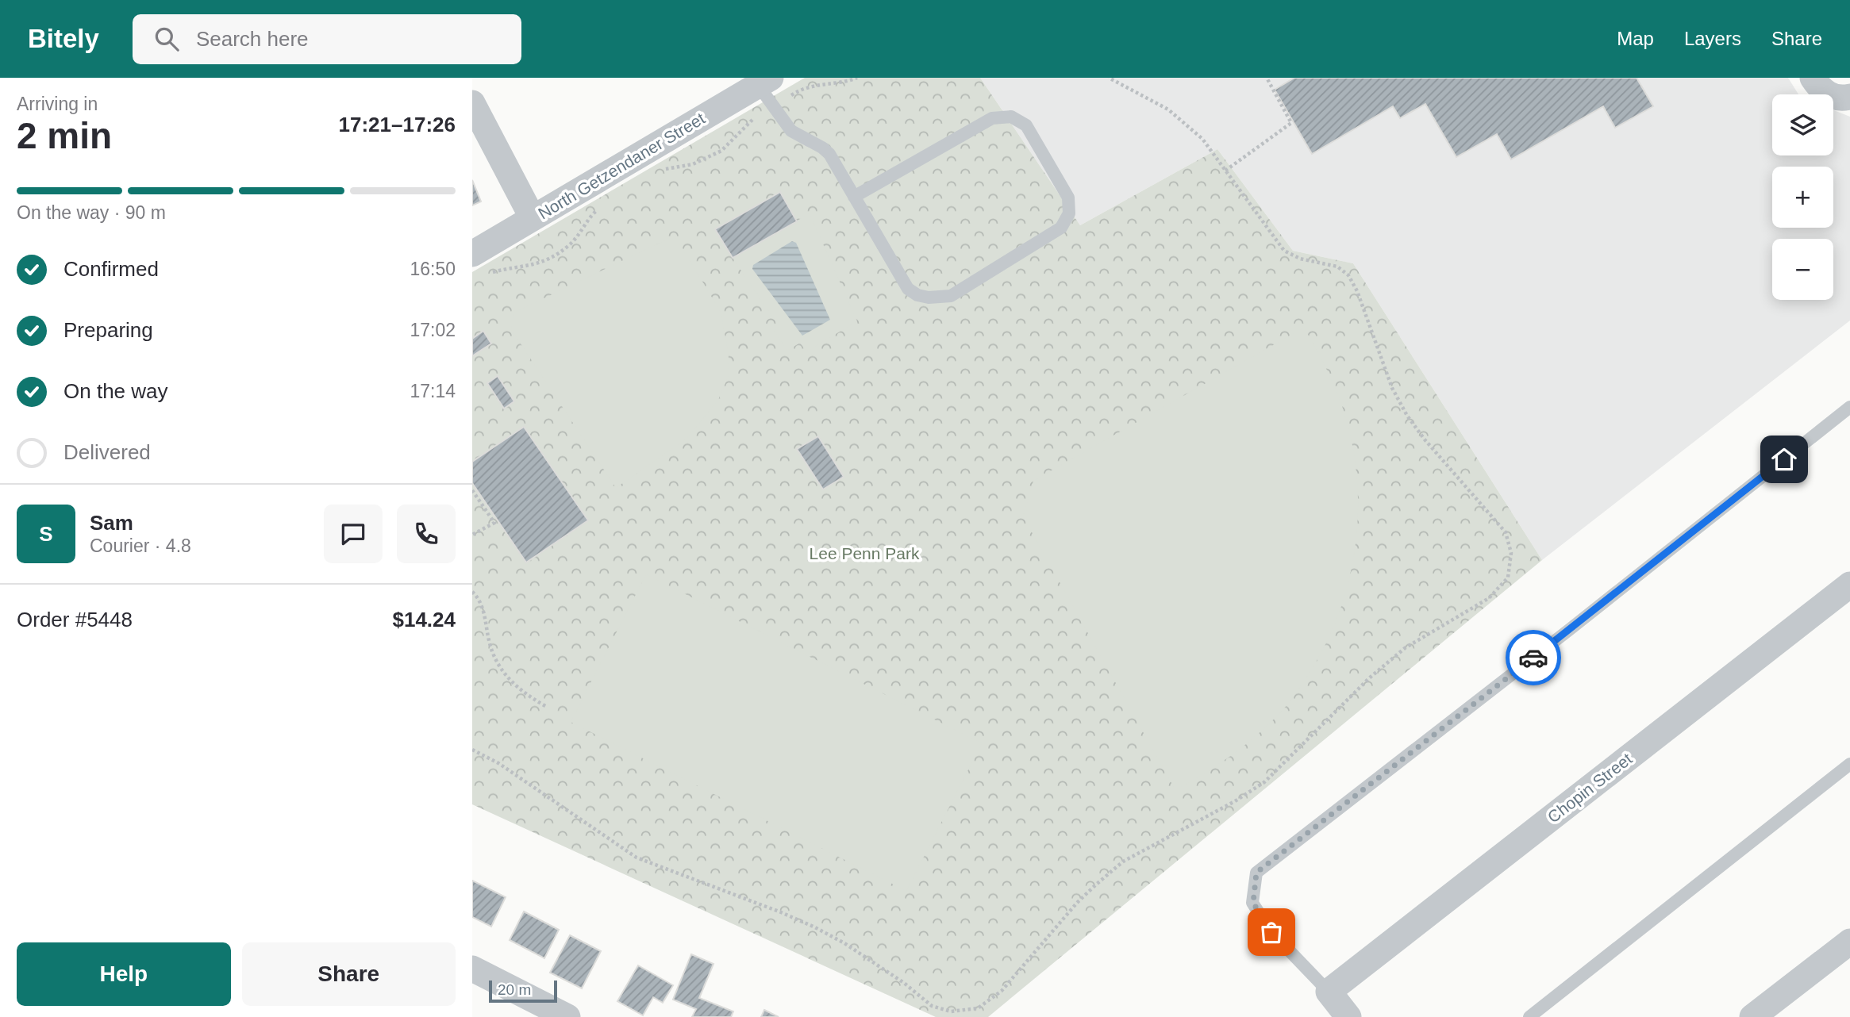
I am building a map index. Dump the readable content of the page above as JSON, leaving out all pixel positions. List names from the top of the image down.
{
  "streets": {
    "street": ["North Getzendaner Street", "Chopin Street"]
  },
  "parks": ["Lee Penn Park"],
  "scale_bar": "20 m",
  "page": {
    "header": "Bitely",
    "search": "Search here",
    "nav": ["Map", "Layers", "Share"],
    "heading": ["2 min", "Arriving in", "17:21–17:26"],
    "panel": [
      "Sam",
      "Courier · 4.8",
      "Order #5448",
      "$14.24"
    ],
    "map_buttons": ["+", "−"],
    "bar": "On the way · 90 m",
    "list": [
      ["Confirmed", "16:50"],
      ["Preparing", "17:02"],
      ["On the way", "17:14"],
      "Delivered"
    ],
    "round": "S",
    "buttons": ["Help", "Share"],
    "scale": "20 m"
  }
}
